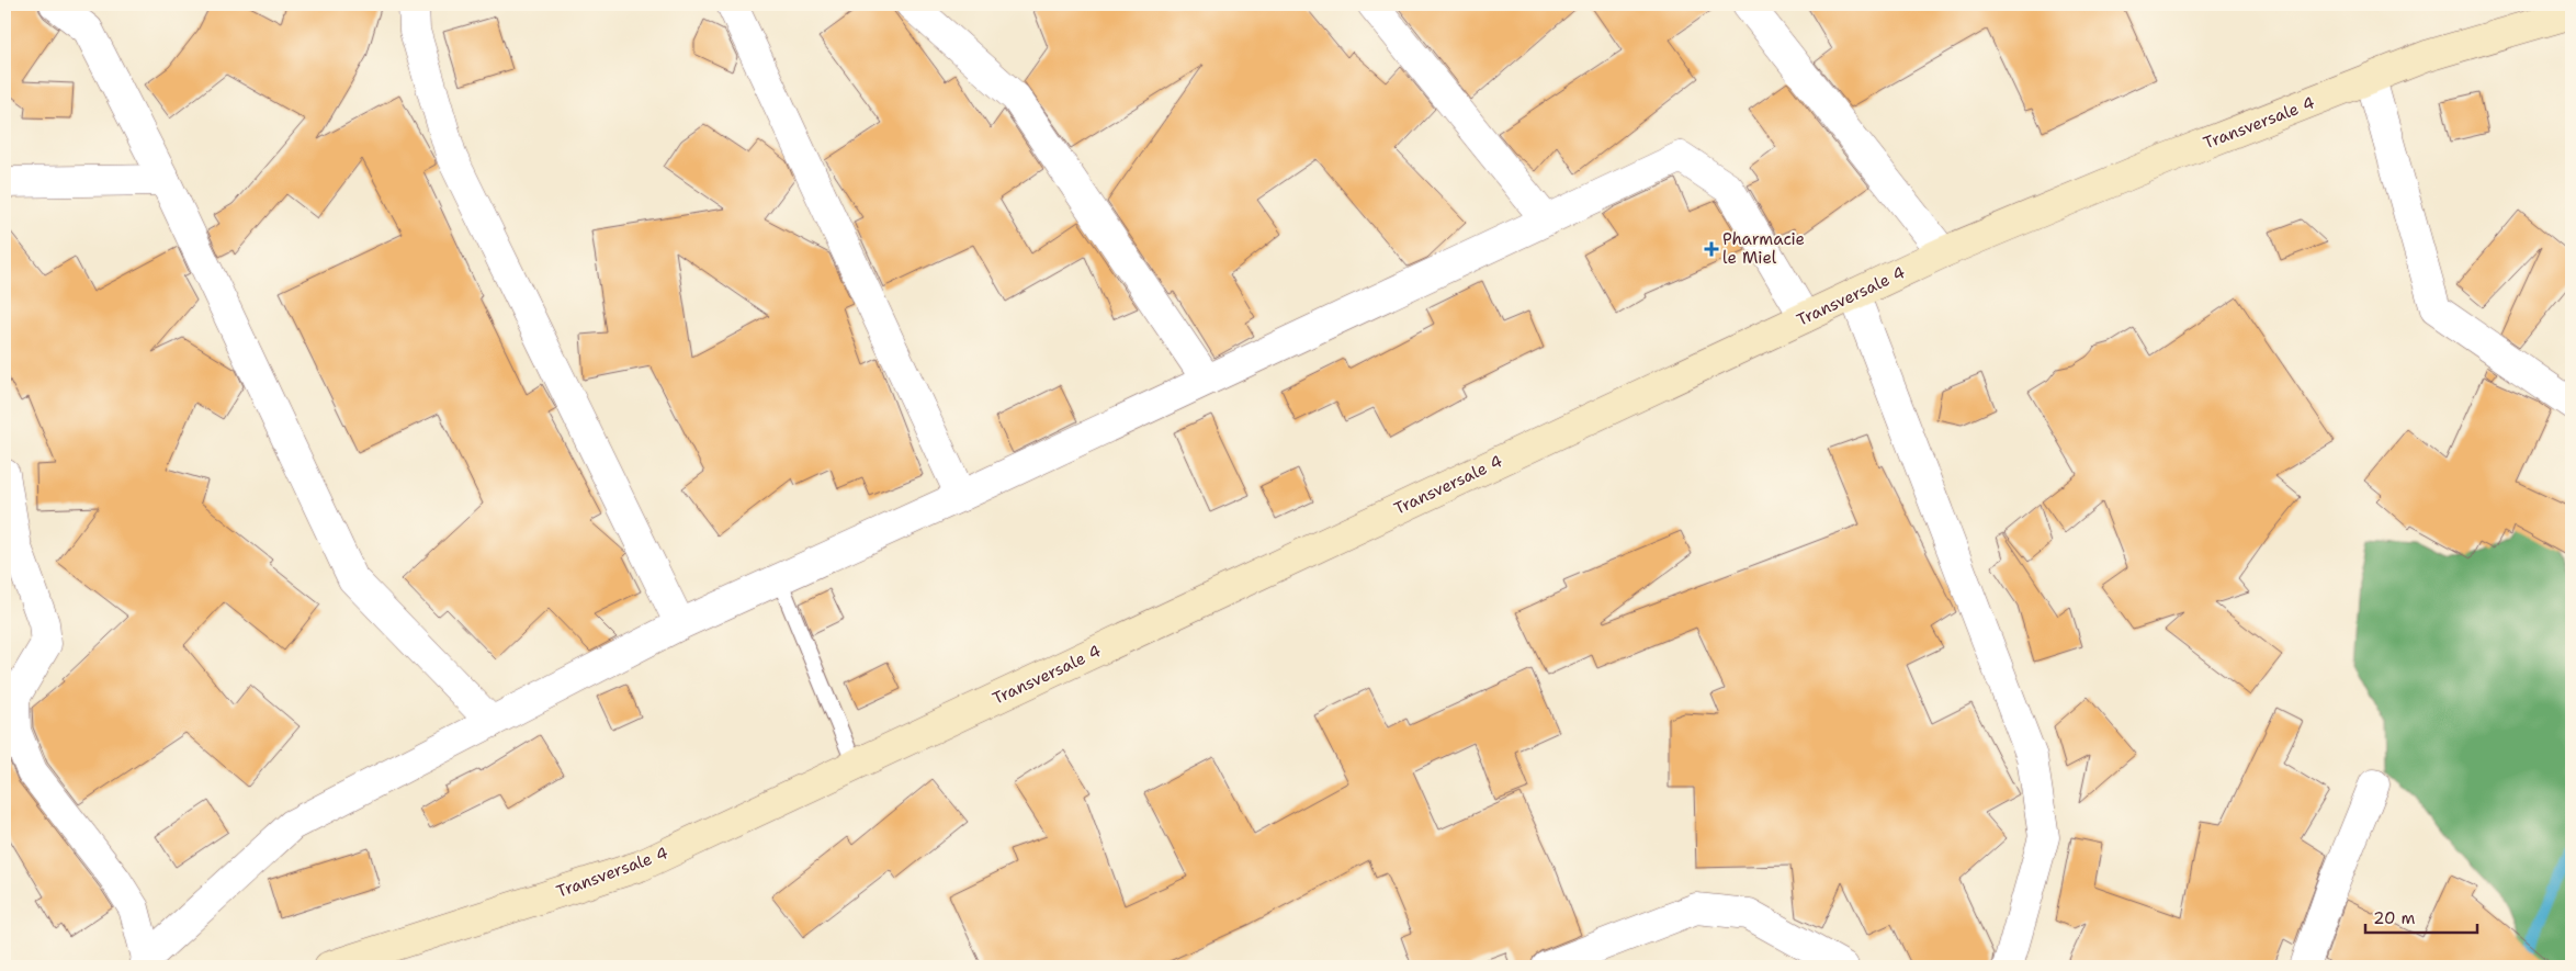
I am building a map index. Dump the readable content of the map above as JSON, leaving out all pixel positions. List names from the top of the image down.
{
  "streets": {
    "main road": ["Transversale 4"]
  },
  "places": {
    "health": ["Pharmacie le Miel"]
  },
  "scale_bar": "20 m"
}
